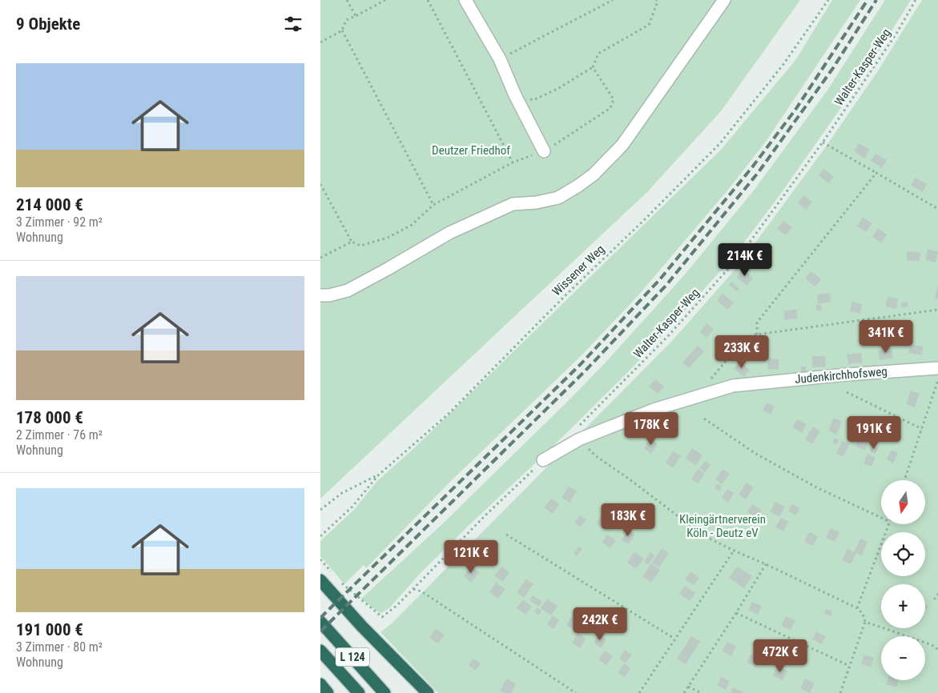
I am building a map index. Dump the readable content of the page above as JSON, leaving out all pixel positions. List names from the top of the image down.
{
  "streets": {
    "highway": ["L 124"],
    "lane": ["Judenkirchhofsweg"],
    "path": ["Walter-Kasper-Weg", "Wissener Weg"]
  },
  "crossings": [
    ["Walter-Kasper-Weg", "Judenkirchhofsweg"]
  ],
  "parks": ["Deutzer Friedhof", "Kleingärtnerverein Köln - Deutz eV"],
  "north": "bottom",
  "page": {
    "heading": "9 Objekte",
    "list": [
      {
        "name": "214 000 €",
        "note": "3 Zimmer · 92 m² · Wohnung"
      },
      {
        "name": "178 000 €",
        "note": "2 Zimmer · 76 m² · Wohnung"
      },
      {
        "name": "191 000 €",
        "note": "3 Zimmer · 80 m² · Wohnung"
      }
    ],
    "price": [
      "214K €",
      "341K €",
      "233K €",
      "178K €",
      "191K €",
      "183K €",
      "121K €",
      "242K €",
      "472K €"
    ],
    "map_buttons": ["+", "−"]
  }
}
